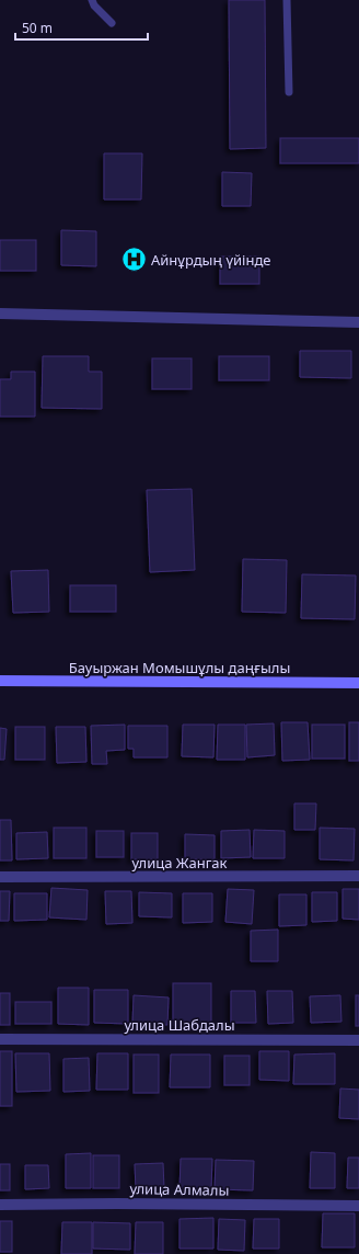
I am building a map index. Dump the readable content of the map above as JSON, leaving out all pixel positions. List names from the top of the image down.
{
  "streets": {
    "main road": ["Бауыржан Момышұлы даңғылы"],
    "street": ["улица Жангак", "улица Шабдалы", "улица Алмалы"]
  },
  "places": {
    "hospital": ["Айнұрдың үйінде"]
  },
  "scale_bar": "50 m"
}
